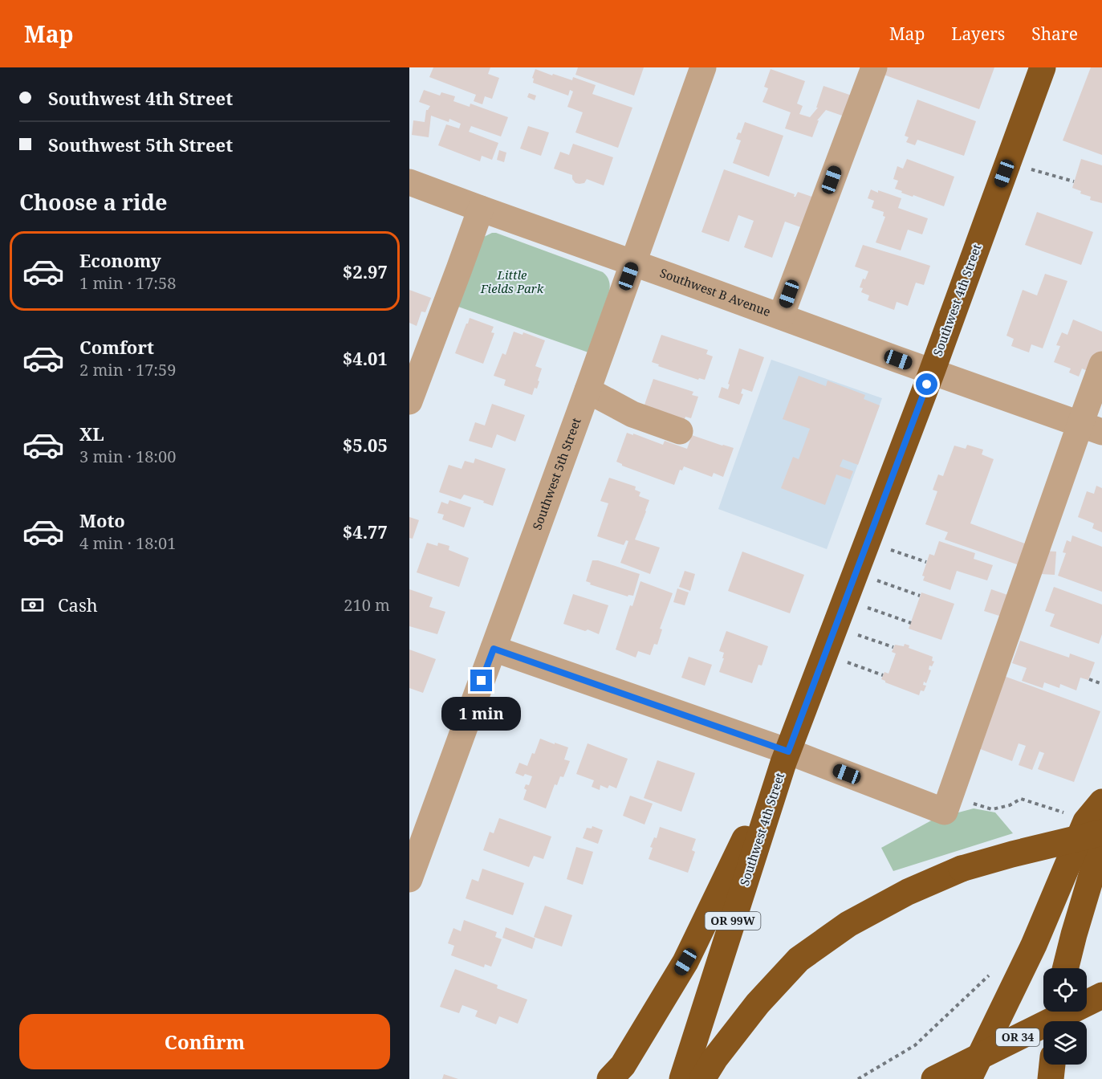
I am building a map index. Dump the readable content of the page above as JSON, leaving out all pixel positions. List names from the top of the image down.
{
  "streets": {
    "highway": ["Southwest 4th Street", "OR 99W", "OR 34"],
    "street": ["Southwest B Avenue", "Southwest 5th Street"]
  },
  "crossings": [
    ["Southwest B Avenue", "Southwest 4th Street"],
    ["Southwest B Avenue", "Southwest 5th Street"]
  ],
  "parks": ["Little Fields Park"],
  "page": {
    "header": "Map",
    "nav": ["Map", "Layers", "Share"],
    "banner": ["Southwest 4th Street", "Southwest 5th Street"],
    "heading": "Choose a ride",
    "list": [
      {
        "name": "Economy",
        "note": "1 min · 17:58",
        "value": "$2.97"
      },
      {
        "name": "Comfort",
        "note": "2 min · 17:59",
        "value": "$4.01"
      },
      {
        "name": "XL",
        "note": "3 min · 18:00",
        "value": "$5.05"
      },
      {
        "name": "Moto",
        "note": "4 min · 18:01",
        "value": "$4.77"
      }
    ],
    "pay": ["Cash", "210 m"],
    "bubble": "1 min",
    "buttons": "Confirm"
  }
}
